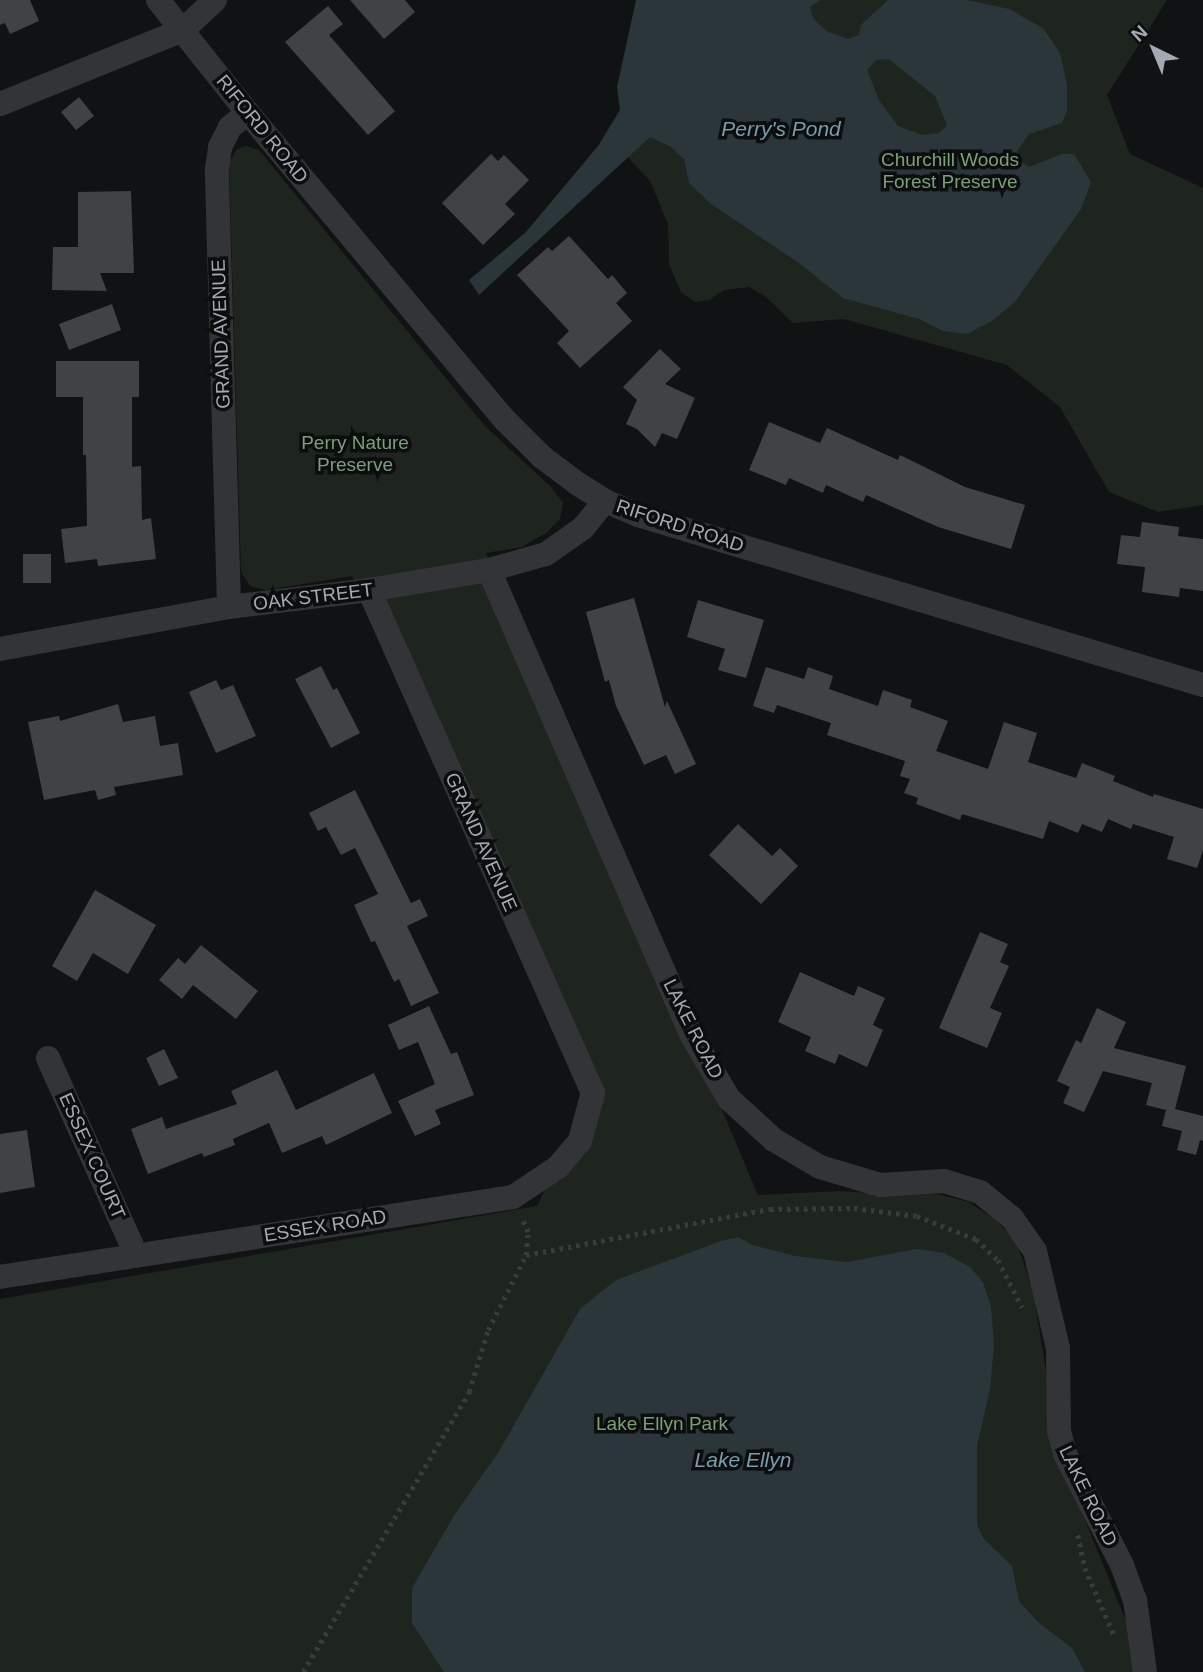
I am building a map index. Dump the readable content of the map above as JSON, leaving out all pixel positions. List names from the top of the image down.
{
  "streets": {
    "street": [
      "RIFORD ROAD",
      "GRAND AVENUE",
      "OAK STREET",
      "LAKE ROAD",
      "ESSEX COURT",
      "ESSEX ROAD"
    ]
  },
  "crossings": [
    ["RIFORD ROAD", "GRAND AVENUE"],
    ["RIFORD ROAD", "OAK STREET"],
    ["GRAND AVENUE", "OAK STREET"],
    ["GRAND AVENUE", "ESSEX ROAD"],
    ["OAK STREET", "LAKE ROAD"],
    ["ESSEX COURT", "ESSEX ROAD"]
  ],
  "water": ["Perry's Pond", "Lake Ellyn"],
  "parks": ["Churchill Woods Forest Preserve", "Perry Nature Preserve", "Lake Ellyn Park"],
  "north": "top left"
}
